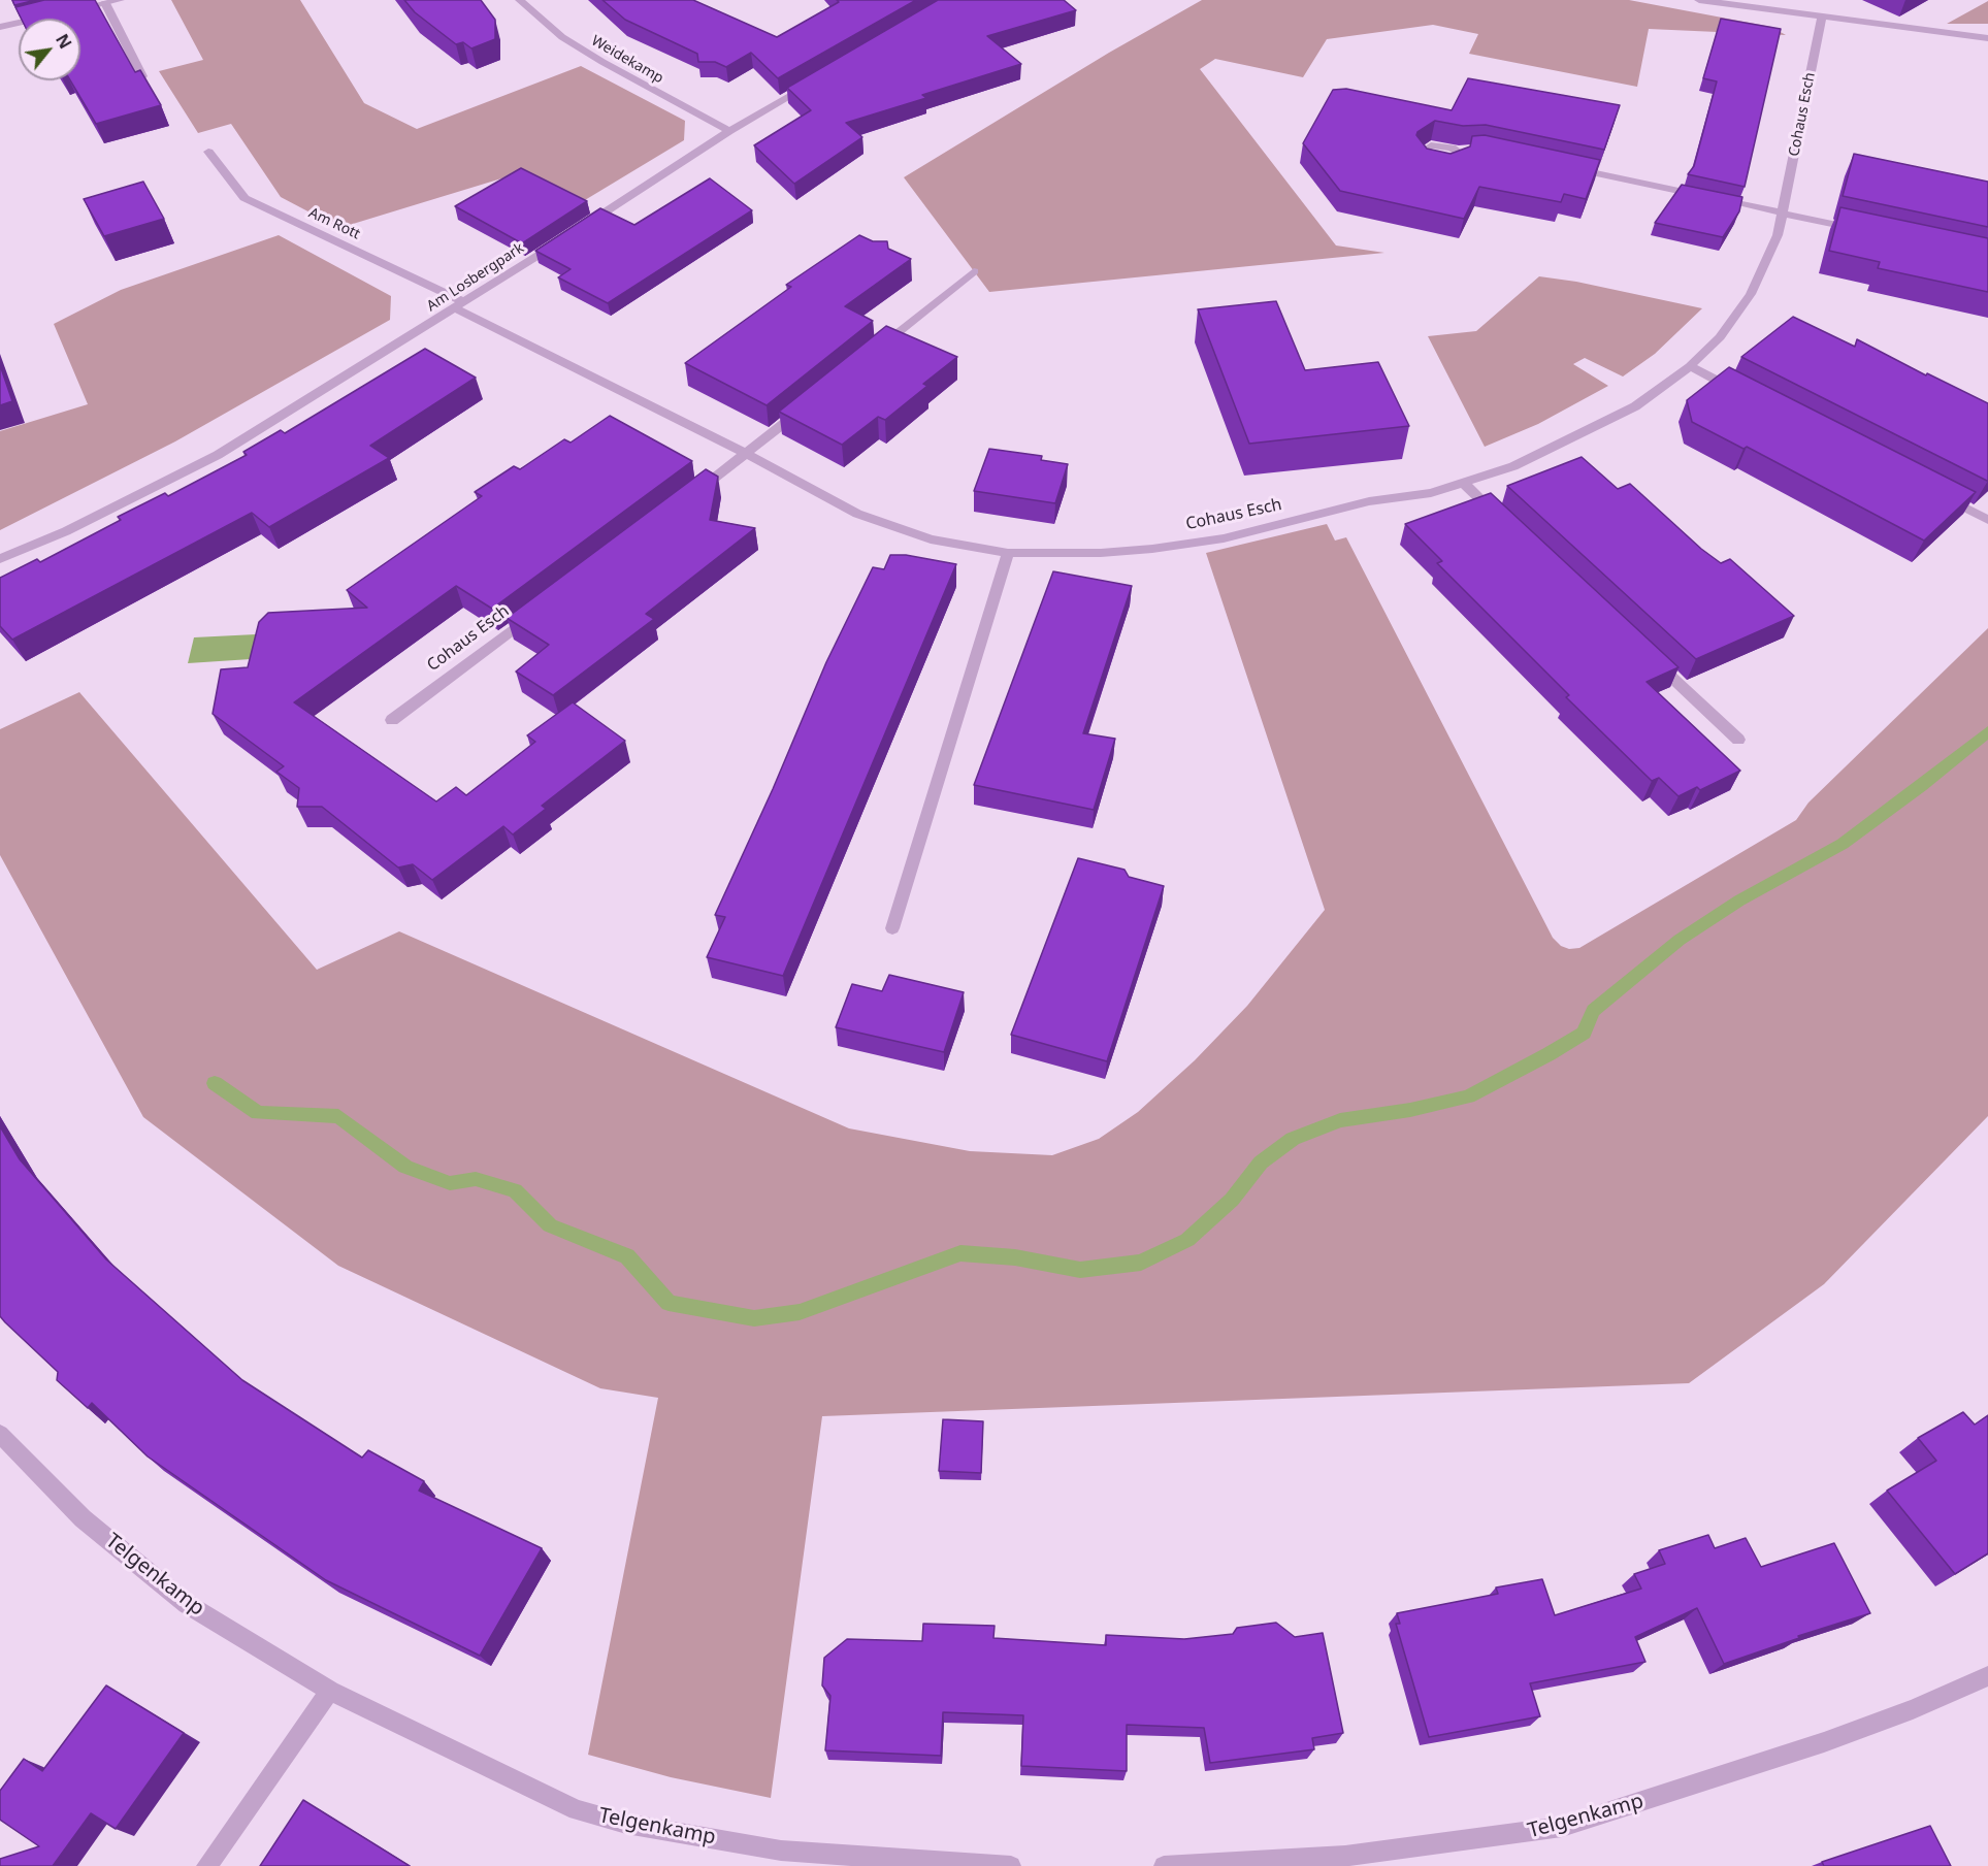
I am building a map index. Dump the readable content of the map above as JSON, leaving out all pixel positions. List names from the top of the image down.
{
  "streets": {
    "street": [
      "Weidekamp",
      "Cohaus Esch",
      "Am Rott",
      "Am Losbergpark",
      "Telgenkamp"
    ]
  },
  "crossings": [
    ["Weidekamp", "Am Losbergpark"],
    ["Cohaus Esch", "Am Rott"],
    ["Cohaus Esch", "Am Losbergpark"],
    ["Am Rott", "Am Losbergpark"]
  ],
  "north": "top right"
}
